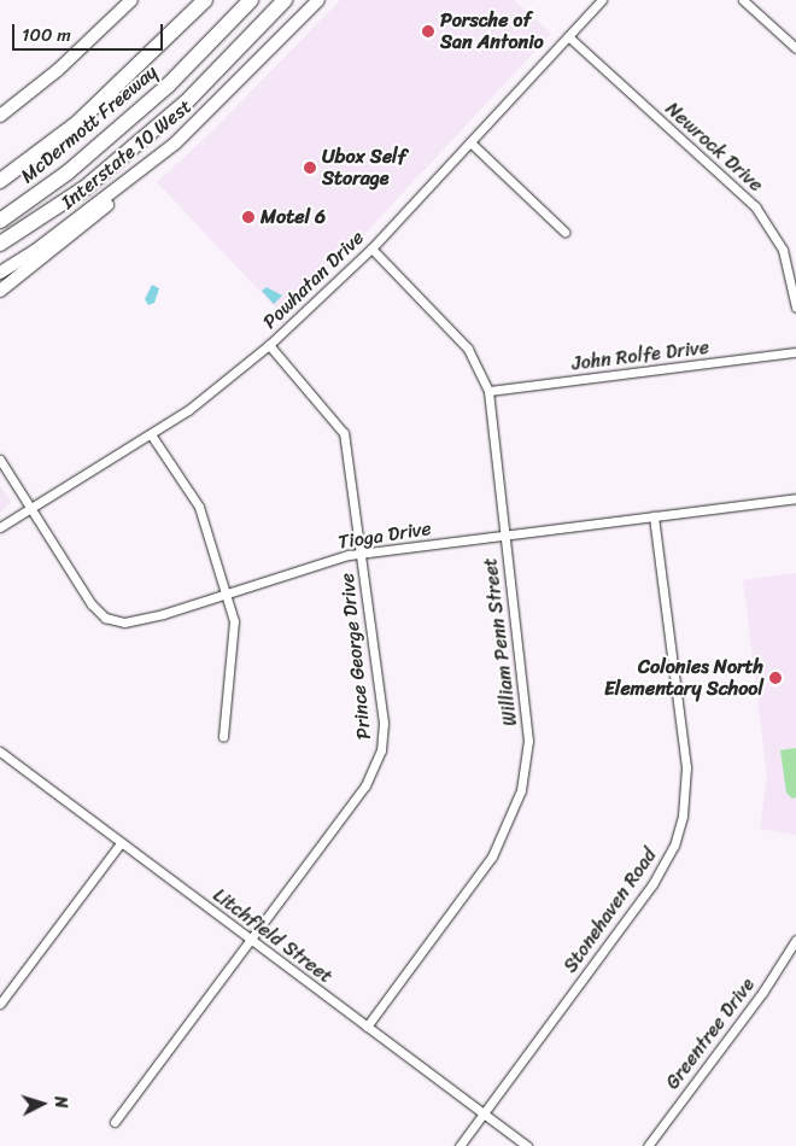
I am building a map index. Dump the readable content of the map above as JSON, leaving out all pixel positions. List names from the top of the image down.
{
  "streets": {
    "highway": ["McDermott Freeway"],
    "main road": ["Interstate 10 West"],
    "street": [
      "Newrock Drive",
      "Powhatan Drive",
      "John Rolfe Drive",
      "Tioga Drive",
      "William Penn Street",
      "Prince George Drive",
      "Stonehaven Road",
      "Litchfield Street",
      "Greentree Drive"
    ]
  },
  "crossings": [
    ["Newrock Drive", "Powhatan Drive"],
    ["Powhatan Drive", "Tioga Drive"],
    ["Powhatan Drive", "William Penn Street"],
    ["Powhatan Drive", "Prince George Drive"],
    ["John Rolfe Drive", "William Penn Street"],
    ["Tioga Drive", "William Penn Street"],
    ["Tioga Drive", "Prince George Drive"],
    ["Tioga Drive", "Stonehaven Road"],
    ["William Penn Street", "Litchfield Street"],
    ["Prince George Drive", "Litchfield Street"],
    ["Stonehaven Road", "Litchfield Street"]
  ],
  "places": [
    "Porsche of San Antonio",
    "Ubox Self Storage",
    "Motel 6",
    "Colonies North Elementary School"
  ],
  "scale_bar": "100 m",
  "north": "right"
}
